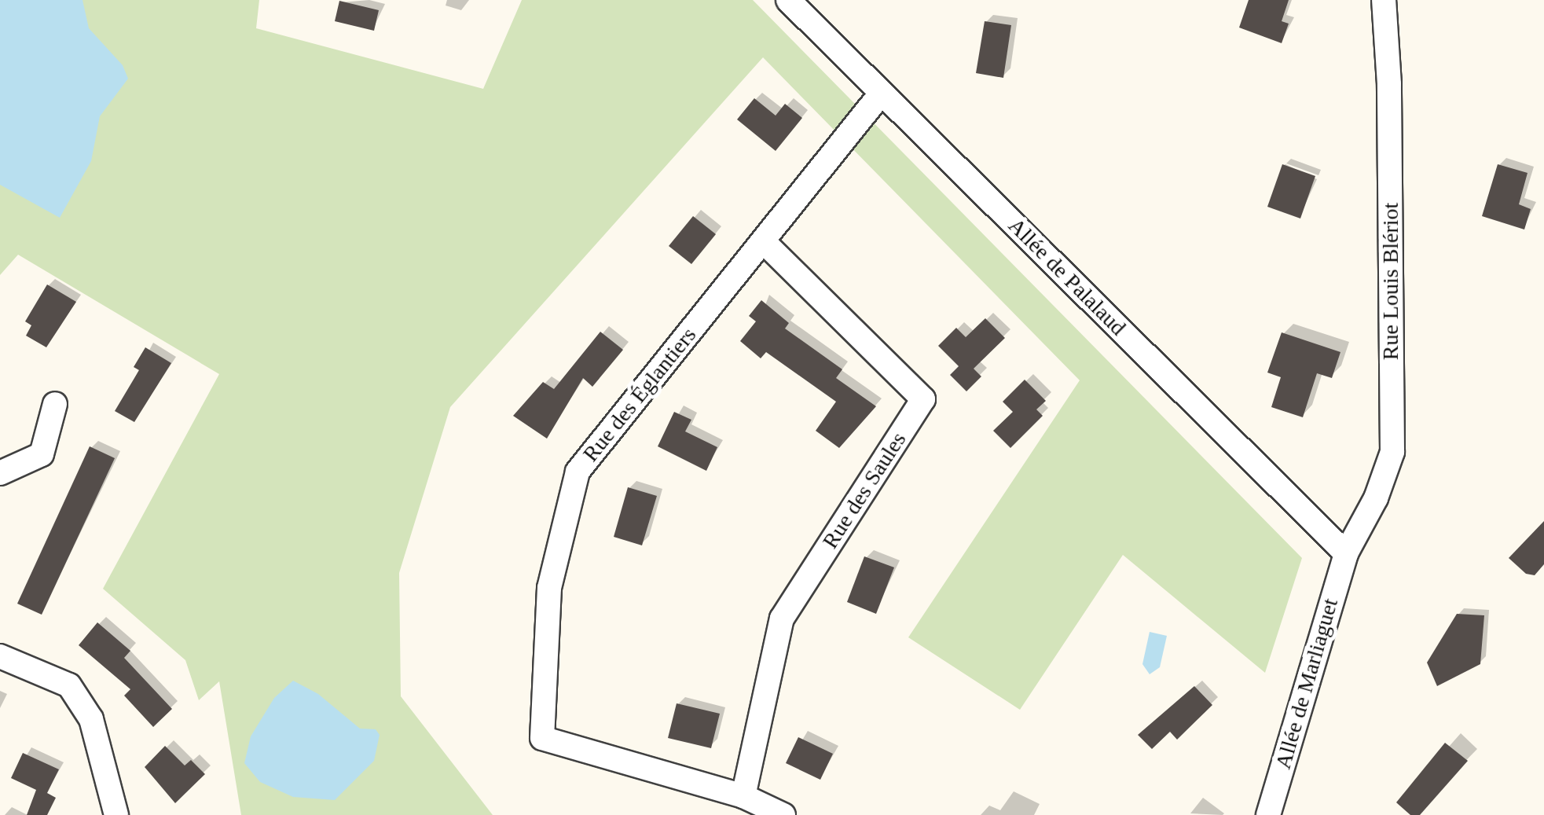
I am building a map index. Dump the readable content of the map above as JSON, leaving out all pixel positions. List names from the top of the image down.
{
  "streets": {
    "street": [
      "Allée de Palalaud",
      "Rue Louis Blériot",
      "Rue des Églantiers",
      "Rue des Saules",
      "Allée de Marliaguet"
    ]
  },
  "crossings": [
    ["Allée de Palalaud", "Rue Louis Blériot"],
    ["Allée de Palalaud", "Rue des Églantiers"],
    ["Allée de Palalaud", "Allée de Marliaguet"],
    ["Rue Louis Blériot", "Allée de Marliaguet"],
    ["Rue des Églantiers", "Rue des Saules"]
  ]
}
